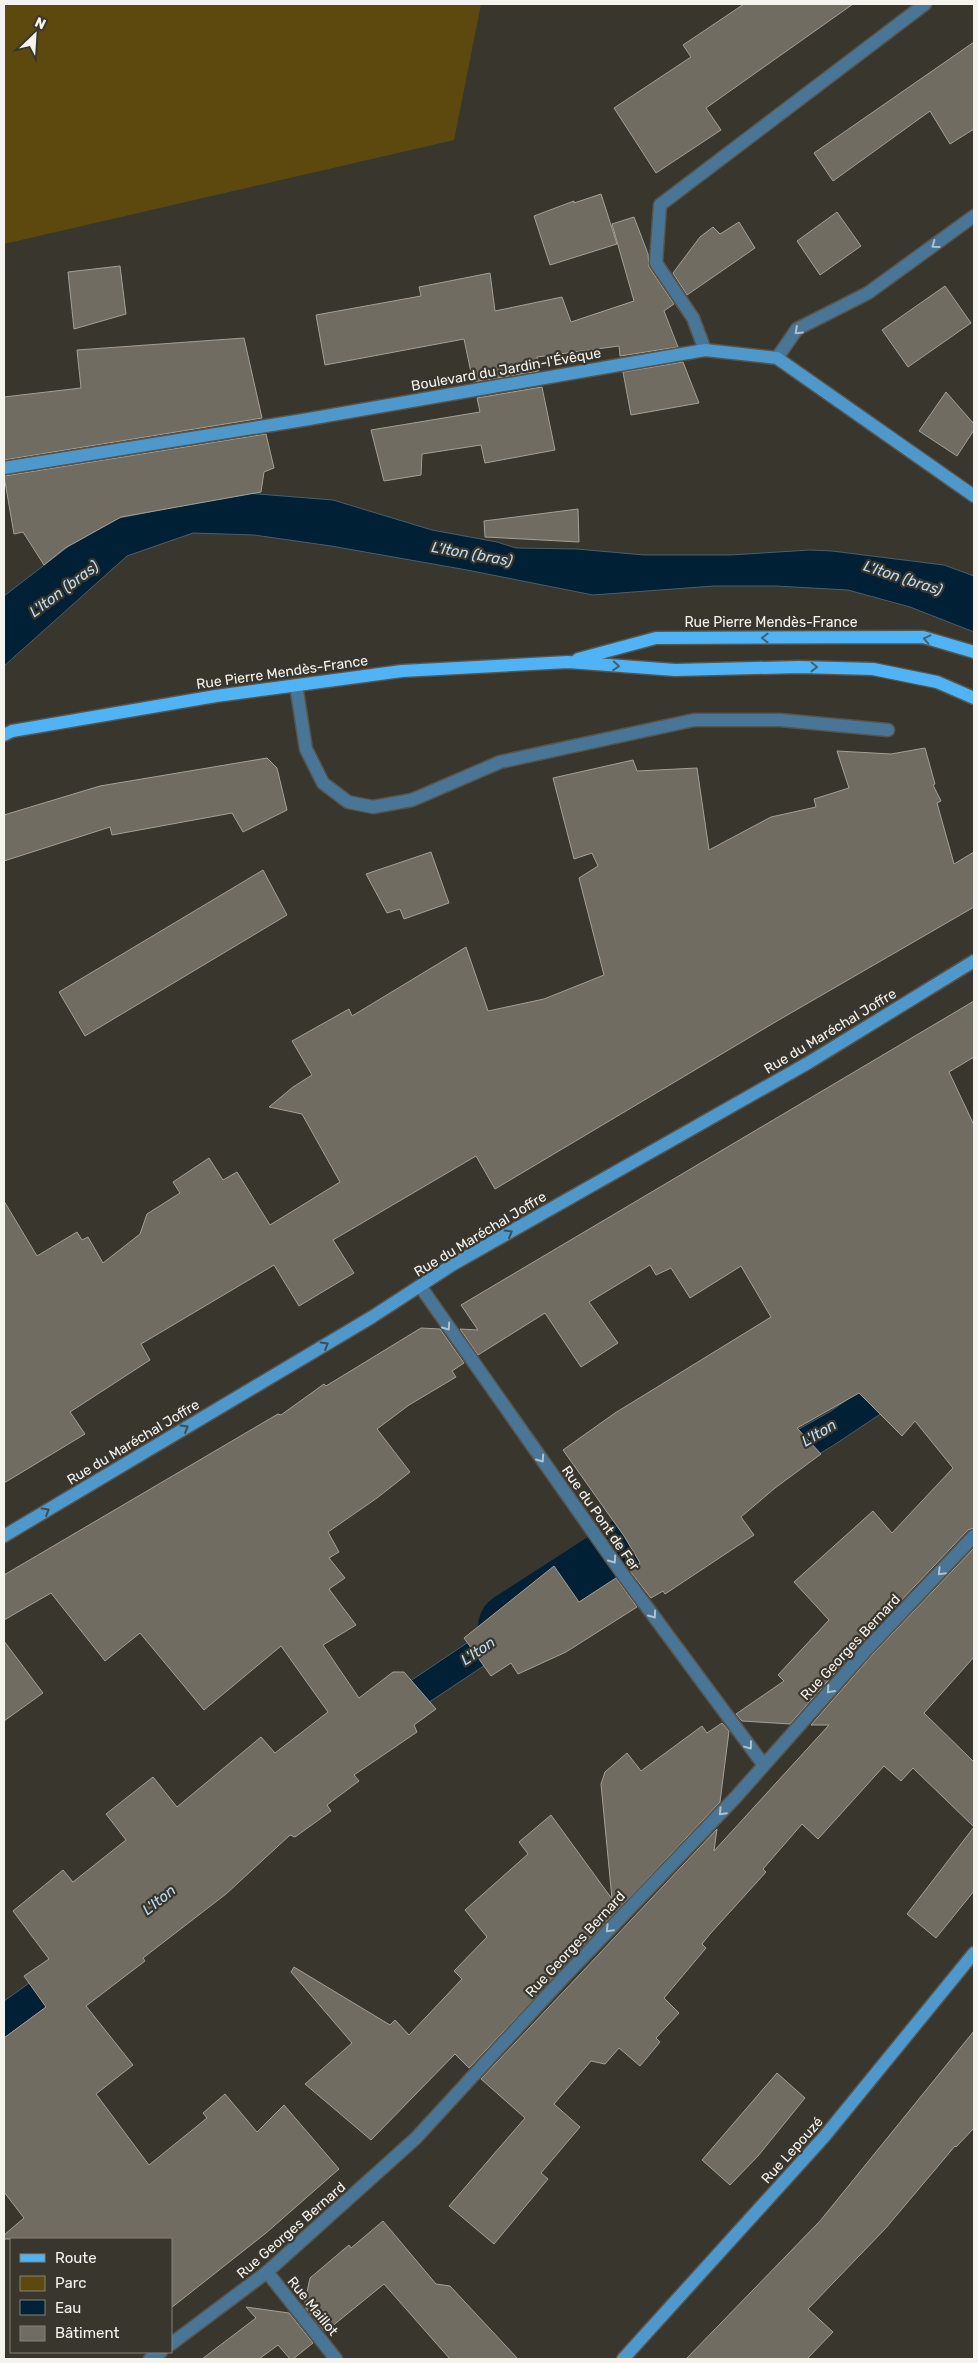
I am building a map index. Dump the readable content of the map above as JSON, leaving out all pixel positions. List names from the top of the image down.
{
  "streets": {
    "main road": [
      "Boulevard du Jardin-l'Évêque",
      "Rue Pierre Mendès-France",
      "Rue du Maréchal Joffre",
      "Rue Lepouzé"
    ],
    "street": ["Rue du Pont de Fer", "Rue Georges Bernard", "Rue Maillot"]
  },
  "crossings": [
    ["Rue du Maréchal Joffre", "Rue du Pont de Fer"],
    ["Rue du Pont de Fer", "Rue Georges Bernard"],
    ["Rue Georges Bernard", "Rue Maillot"]
  ],
  "one_way": ["Rue du Maréchal Joffre", "Rue du Pont de Fer", "Rue Georges Bernard"],
  "water": ["L'Iton (bras)", "L'Iton"],
  "legend": [
    "Route",
    "Parc",
    "Eau",
    "Bâtiment"
  ],
  "north": "top right"
}
